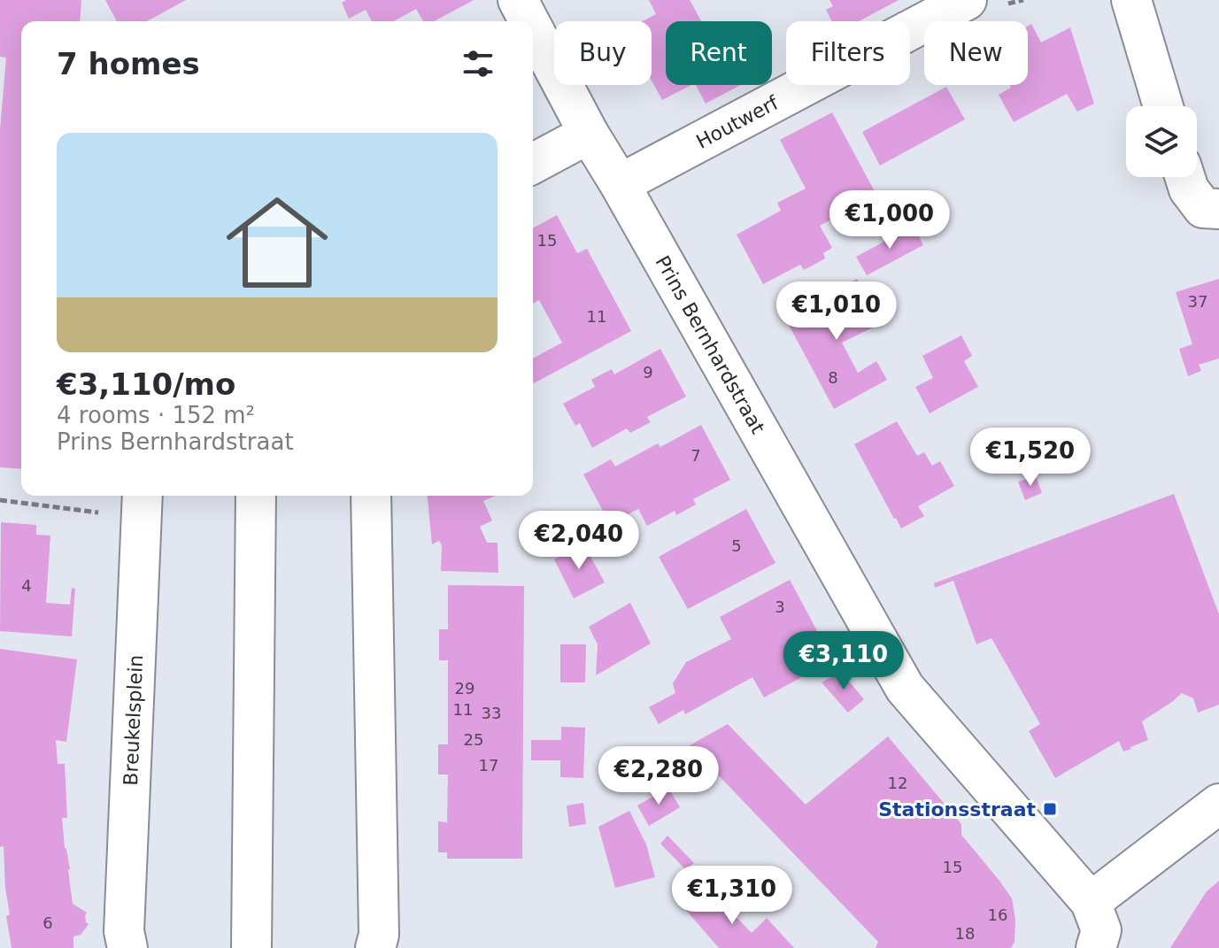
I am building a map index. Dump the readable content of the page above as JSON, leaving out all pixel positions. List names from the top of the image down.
{
  "streets": {
    "street": ["Houtwerf", "Prins Bernhardstraat", "Breukelsplein"]
  },
  "crossings": [
    ["Houtwerf", "Prins Bernhardstraat"]
  ],
  "places": {
    "transit": ["Stationsstraat"]
  },
  "house_numbers": [
    "15",
    "37",
    "11",
    "9",
    "8",
    "7",
    "5",
    "4",
    "3",
    "29",
    "11",
    "33",
    "25",
    "17",
    "12",
    "15",
    "16",
    "6",
    "18"
  ],
  "page": {
    "chip": [
      "Buy",
      "Rent",
      "Filters",
      "New"
    ],
    "heading": "7 homes",
    "list": [
      {
        "name": "€3,110/mo",
        "note": "4 rooms · 152 m² · Prins Bernhardstraat"
      }
    ],
    "price": [
      "€1,000",
      "€1,010",
      "€1,520",
      "€2,040",
      "€3,110",
      "€2,280",
      "€1,310"
    ]
  }
}
